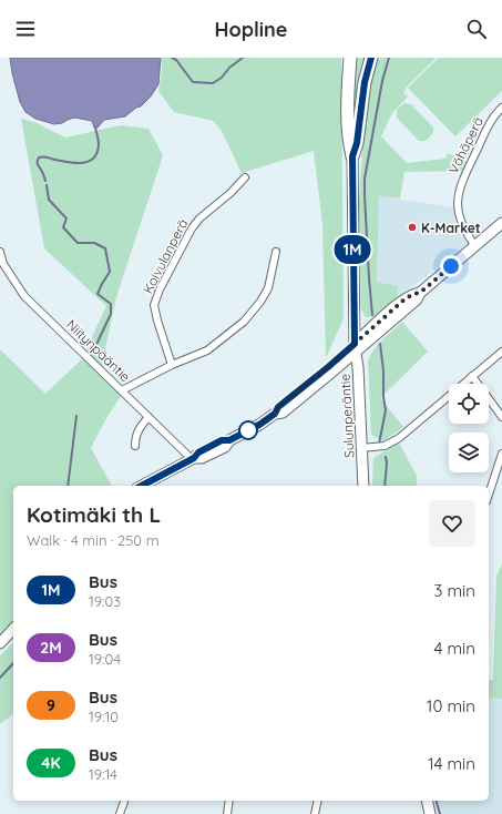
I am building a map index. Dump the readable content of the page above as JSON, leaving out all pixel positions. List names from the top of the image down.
{
  "streets": {
    "main road": ["Sulunperäntie"],
    "street": ["Vähäperä", "Koivulanperä", "Niitynpääntie"]
  },
  "places": ["K-Market"],
  "lines": ["bus line 1M"],
  "page": {
    "header": "Hopline",
    "on_map": "1M",
    "heading": ["Kotimäki th L", "Walk · 4 min · 250 m"],
    "list": [
      {
        "mark": "1M",
        "name": "Bus",
        "note": "19:03",
        "value": "3 min"
      },
      {
        "mark": "2M",
        "name": "Bus",
        "note": "19:04",
        "value": "4 min"
      },
      {
        "mark": "9",
        "name": "Bus",
        "note": "19:10",
        "value": "10 min"
      },
      {
        "mark": "4K",
        "name": "Bus",
        "note": "19:14",
        "value": "14 min"
      }
    ]
  }
}
